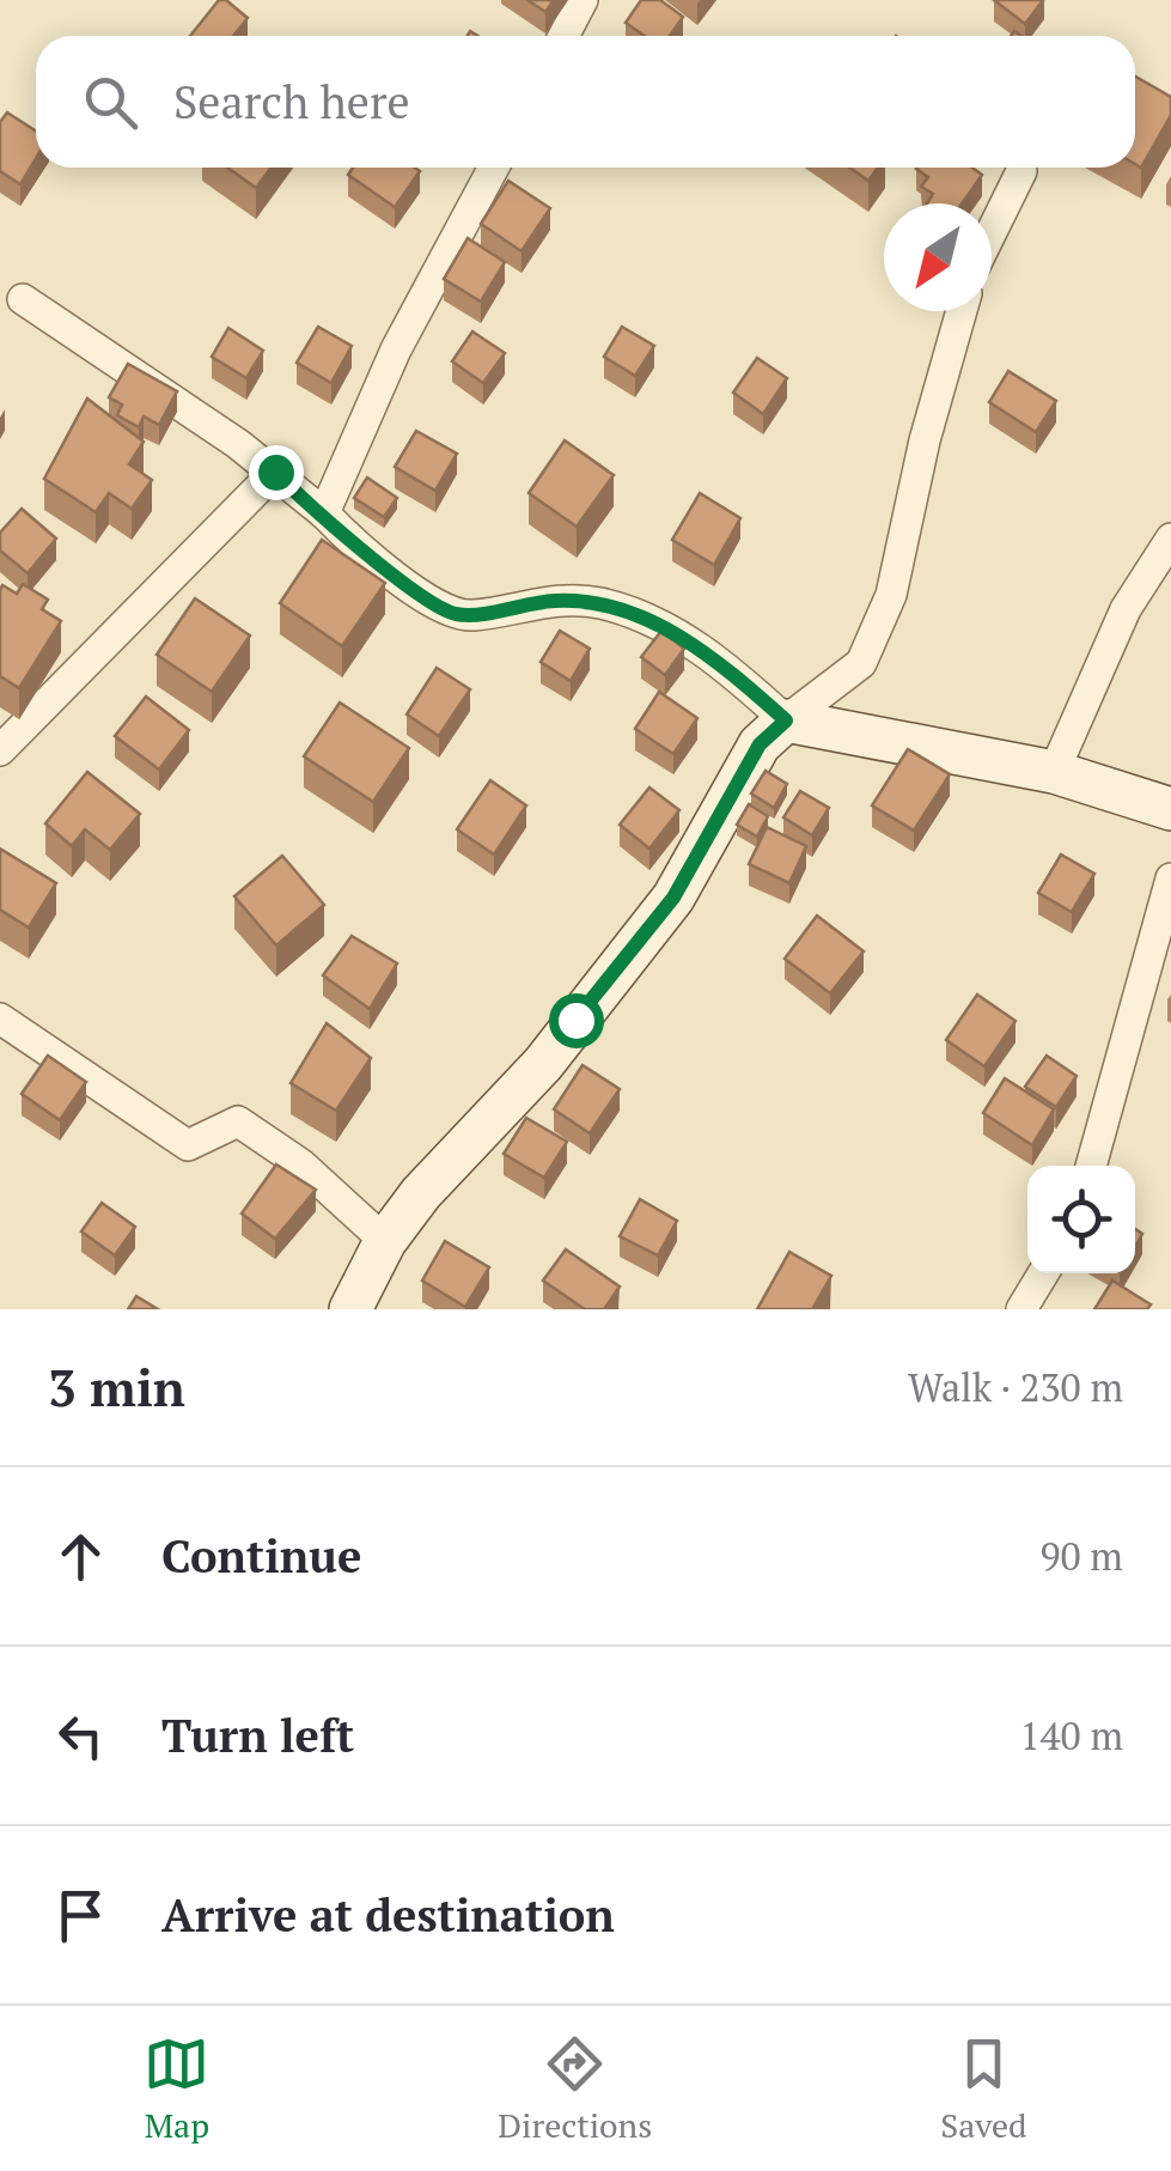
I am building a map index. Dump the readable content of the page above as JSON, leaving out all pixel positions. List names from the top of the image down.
{
  "north": "bottom left",
  "page": {
    "search": "Search here",
    "heading": ["3 min", "Walk · 230 m"],
    "list": [
      ["Continue", "90 m"],
      ["Turn left", "140 m"],
      "Arrive at destination"
    ],
    "nav": ["Map", "Directions", "Saved"]
  }
}
